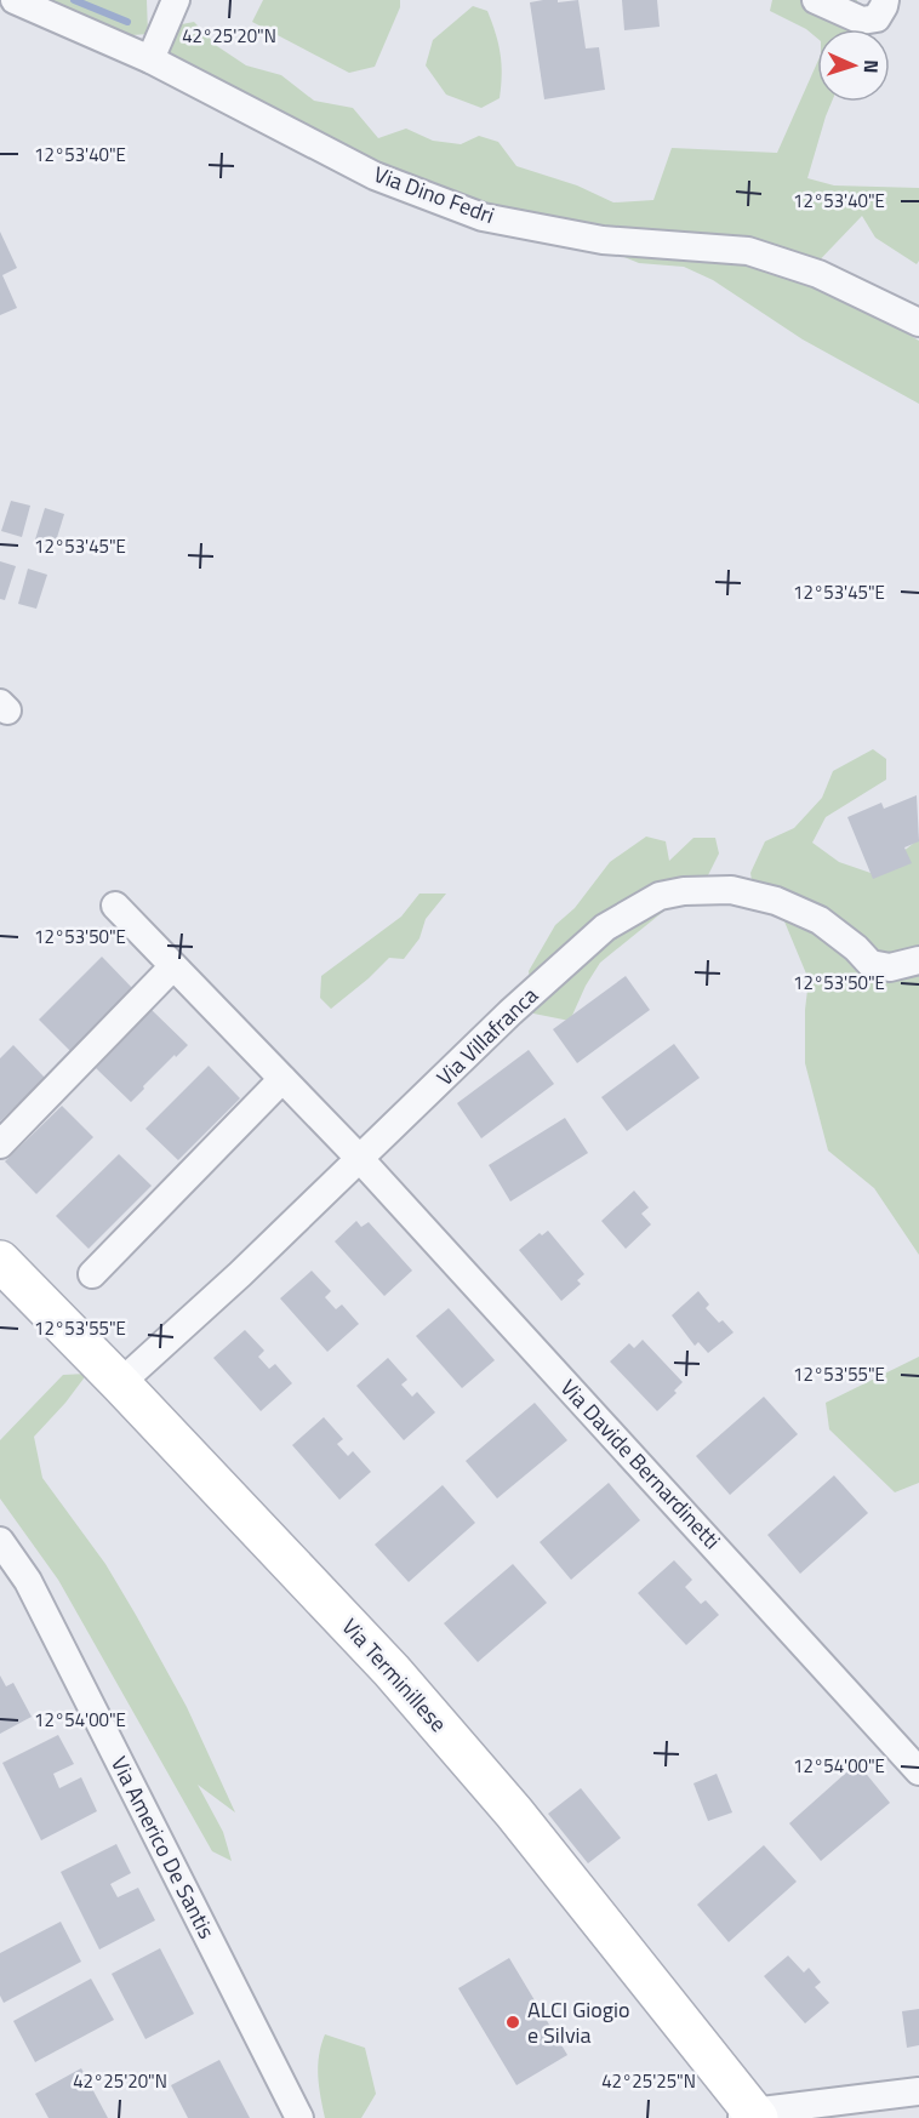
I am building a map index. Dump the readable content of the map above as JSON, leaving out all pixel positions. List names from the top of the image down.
{
  "streets": {
    "main road": ["Via Terminillese"],
    "street": [
      "Via Dino Fedri",
      "Via Villafranca",
      "Via Davide Bernardinetti",
      "Via Americo De Santis"
    ]
  },
  "crossings": [
    ["Via Villafranca", "Via Davide Bernardinetti"],
    ["Via Villafranca", "Via Terminillese"]
  ],
  "places": ["ALCI Giogio e Silvia"],
  "north": "right",
  "coordinates": [
    "42°25'20\"N",
    "12°53'40\"E",
    "12°53'45\"E",
    "12°53'50\"E",
    "12°53'55\"E",
    "12°54'00\"E",
    "42°25'25\"N"
  ]
}
